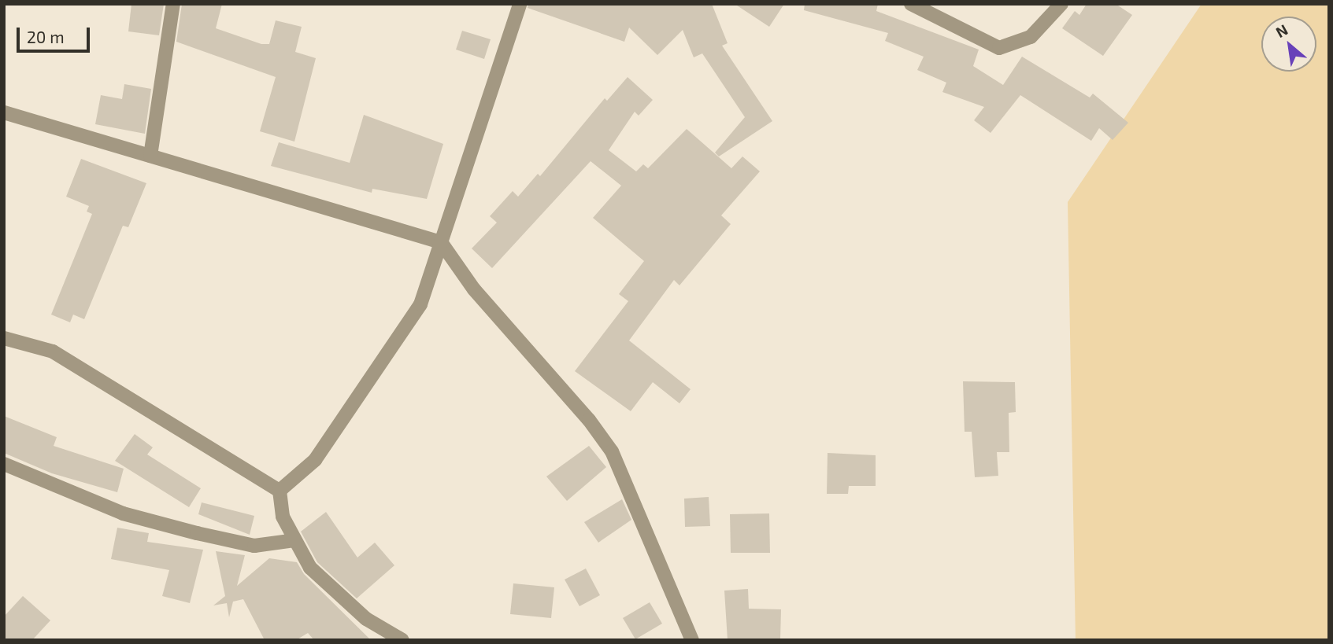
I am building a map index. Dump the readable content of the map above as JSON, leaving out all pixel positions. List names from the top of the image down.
{
  "scale_bar": "20 m",
  "north": "top left"
}
